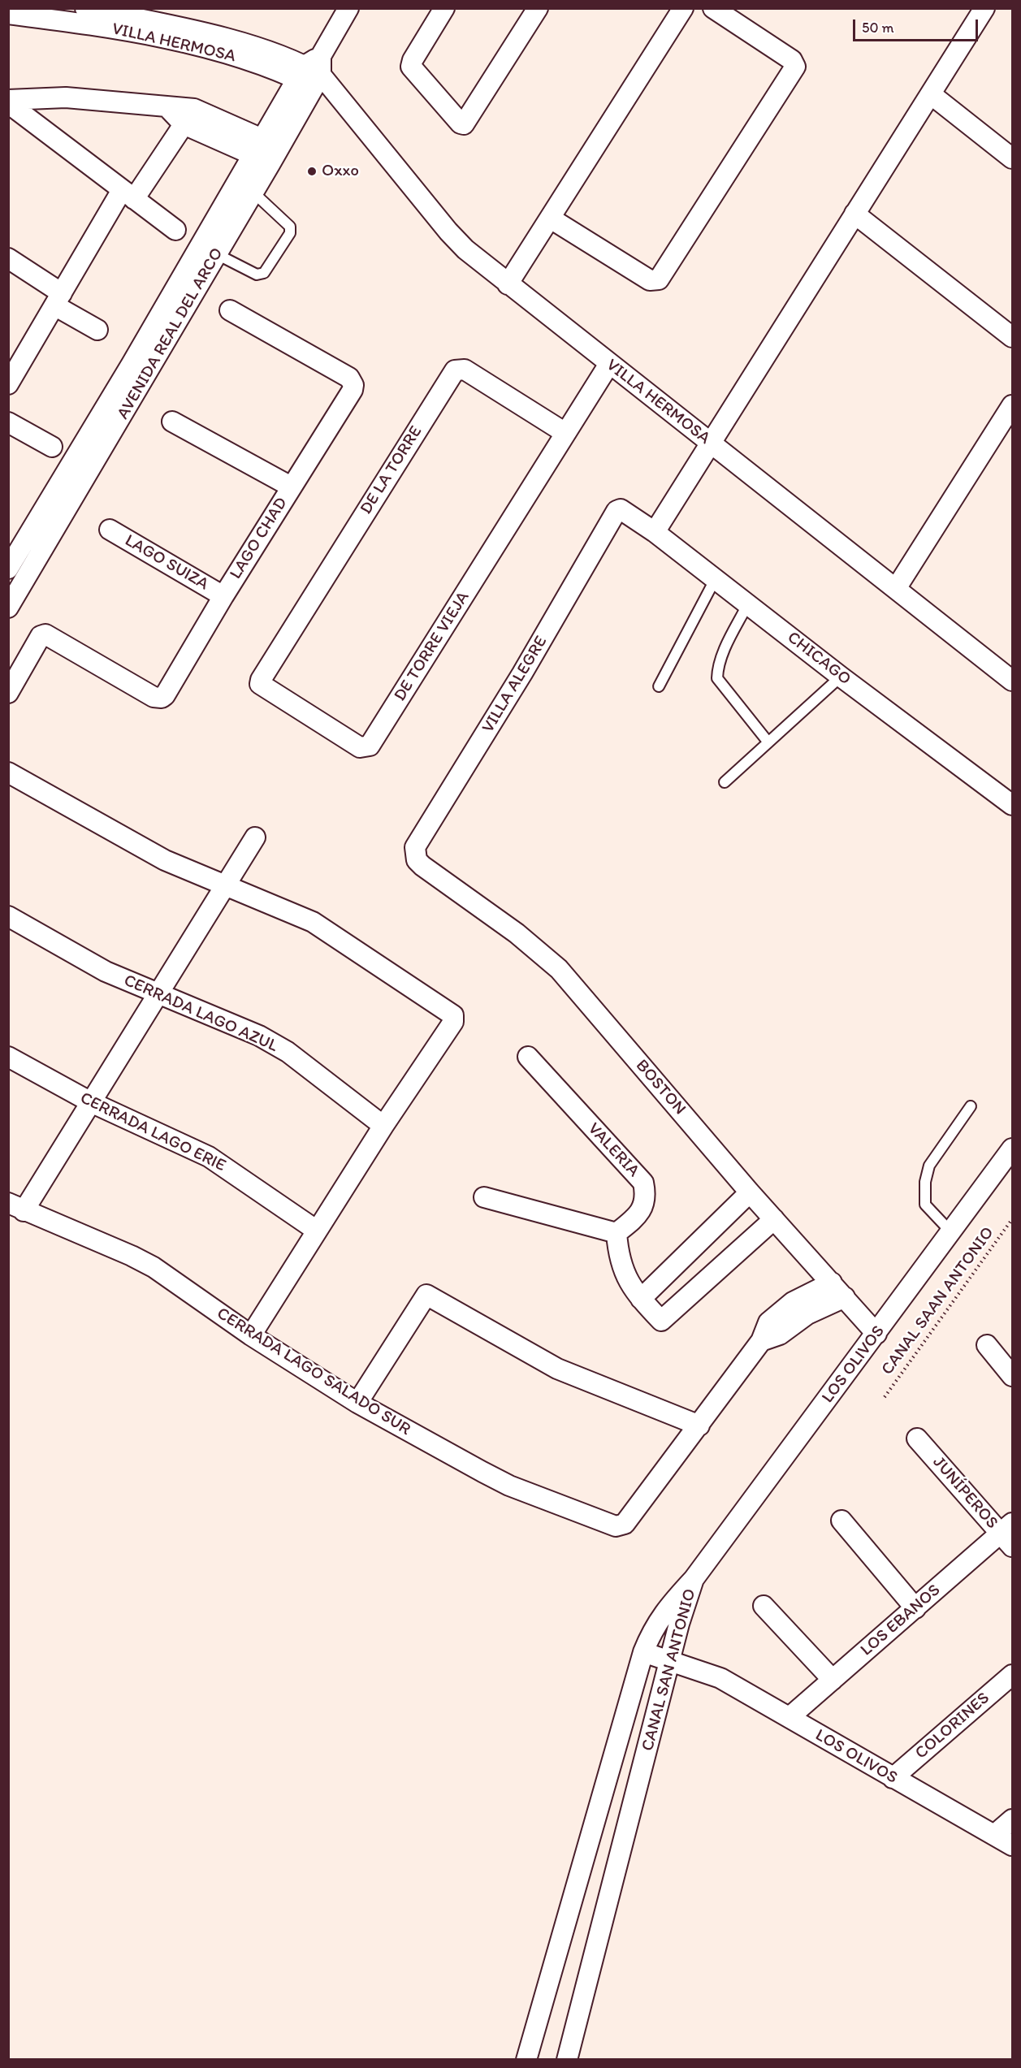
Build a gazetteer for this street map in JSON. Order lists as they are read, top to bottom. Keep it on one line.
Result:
{"streets":{"street":["VILLA HERMOSA","AVENIDA REAL DEL ARCO","DE LA TORRE","LAGO CHAD","LAGO SUIZA","DE TORRE VIEJA","CHICAGO","VILLA ALEGRE","CERRADA LAGO AZUL","BOSTON","CERRADA LAGO ERIE","VALERIA","LOS OLIVOS","CERRADA LAGO SALADO SUR","JUNÍPEROS","LOS EBANOS","CANAL SAN ANTONIO","COLORINES"],"path":["CANAL SAAN ANTONIO"]},"crossings":[["VILLA HERMOSA","AVENIDA REAL DEL ARCO"],["DE LA TORRE","DE TORRE VIEJA"],["LAGO CHAD","LAGO SUIZA"],["CHICAGO","VILLA ALEGRE"],["VILLA ALEGRE","BOSTON"],["BOSTON","LOS OLIVOS"],["LOS OLIVOS","LOS EBANOS"],["LOS OLIVOS","CANAL SAN ANTONIO"],["LOS OLIVOS","COLORINES"],["JUNÍPEROS","LOS EBANOS"]],"places":["Oxxo"],"scale_bar":"50 m"}
